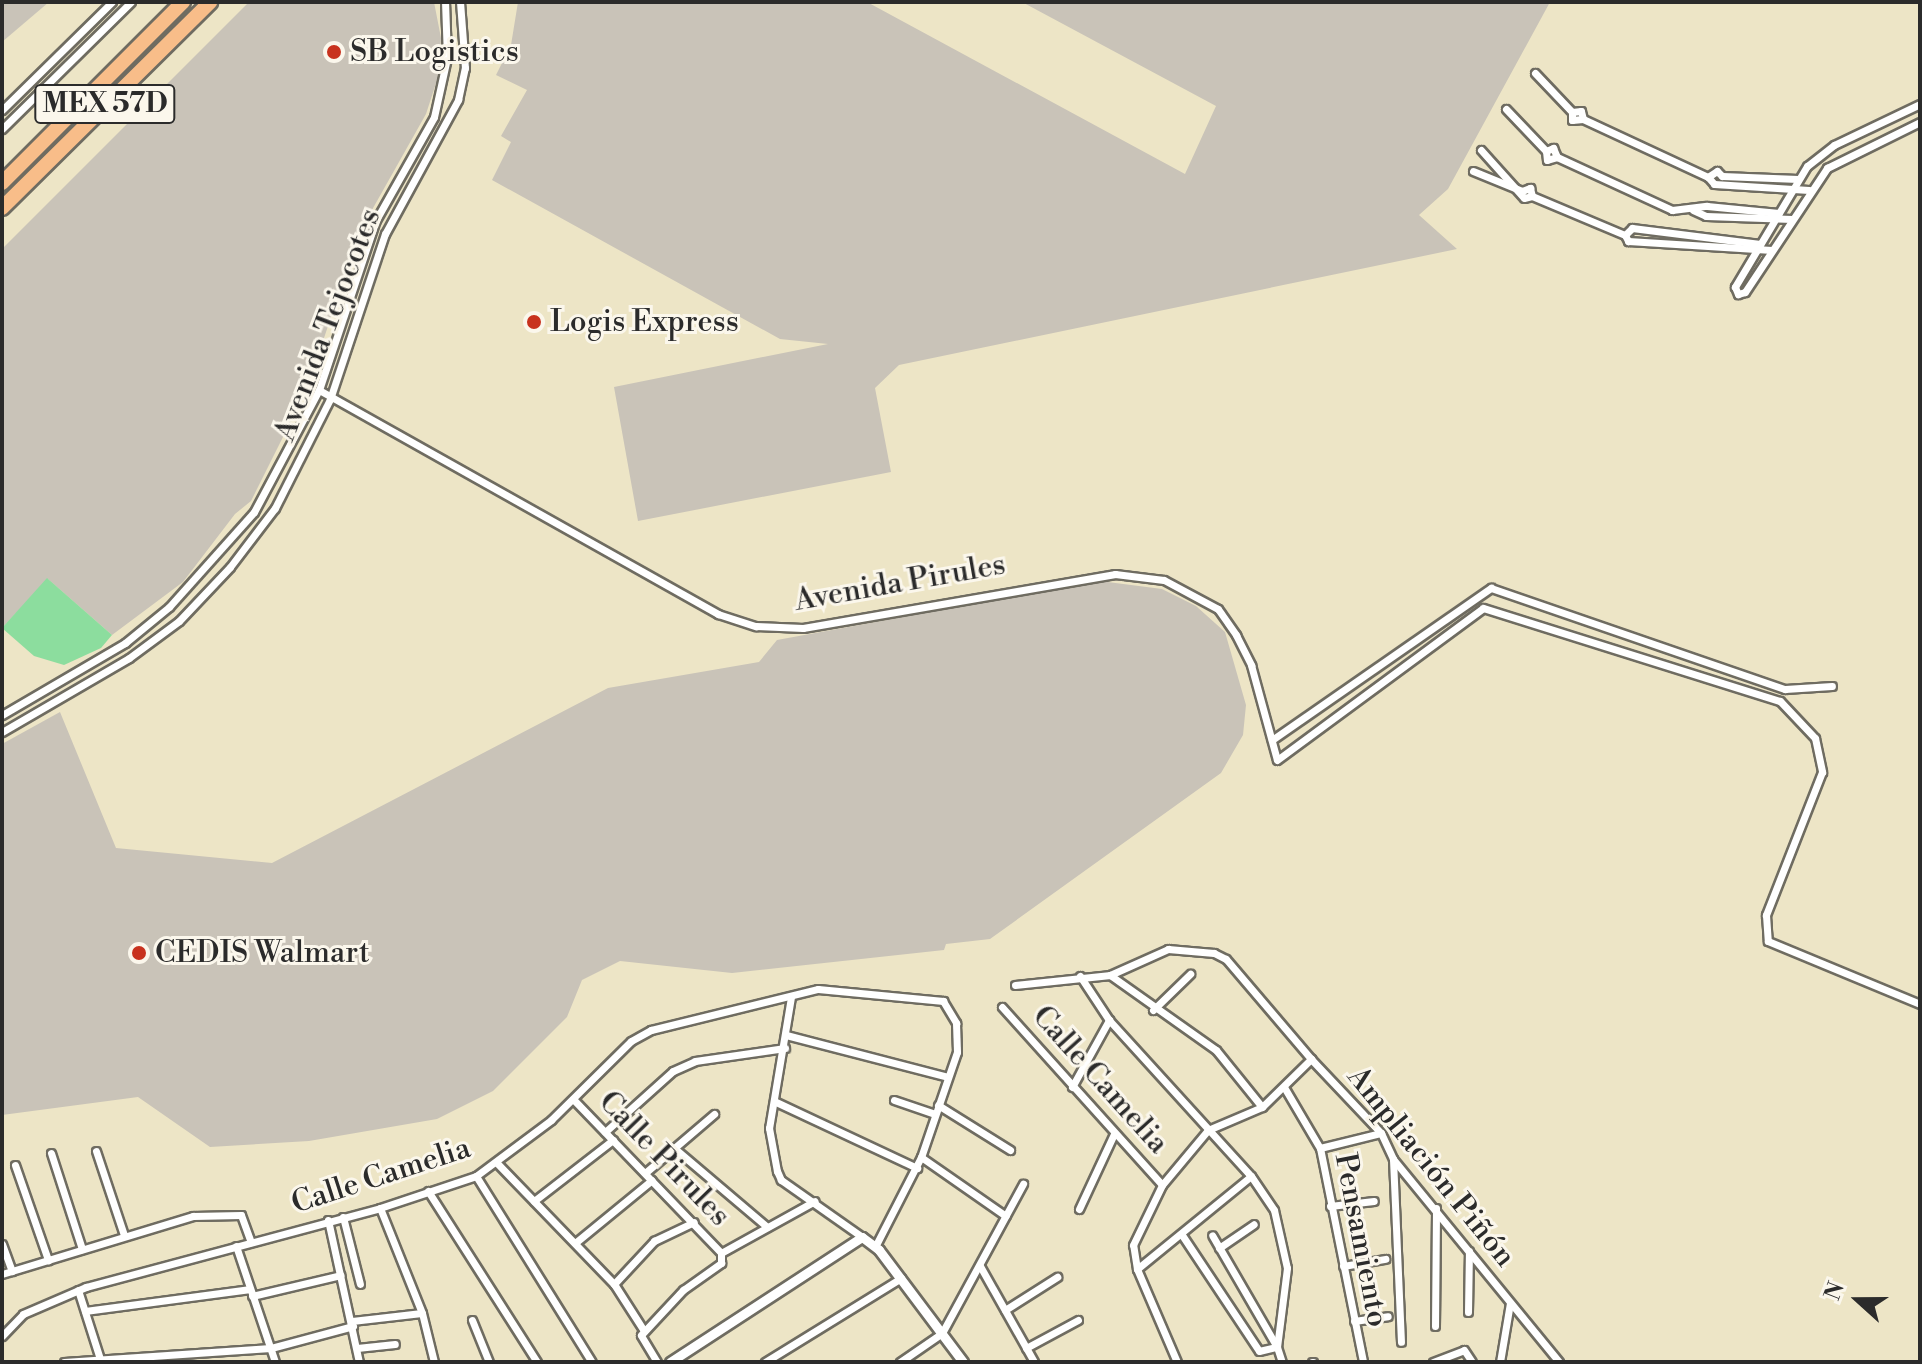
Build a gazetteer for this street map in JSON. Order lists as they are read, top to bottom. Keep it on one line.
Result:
{"streets":{"highway":["MEX 57D"],"street":["Avenida Tejocotes","Avenida Pirules","Calle Camelia","Calle Pirules","Ampliación Piñón","Pensamiento"]},"crossings":[["Avenida Tejocotes","Avenida Pirules"],["Calle Camelia","Calle Pirules"]],"places":["SB Logistics","Logis Express","CEDIS Walmart"],"north":"left"}
